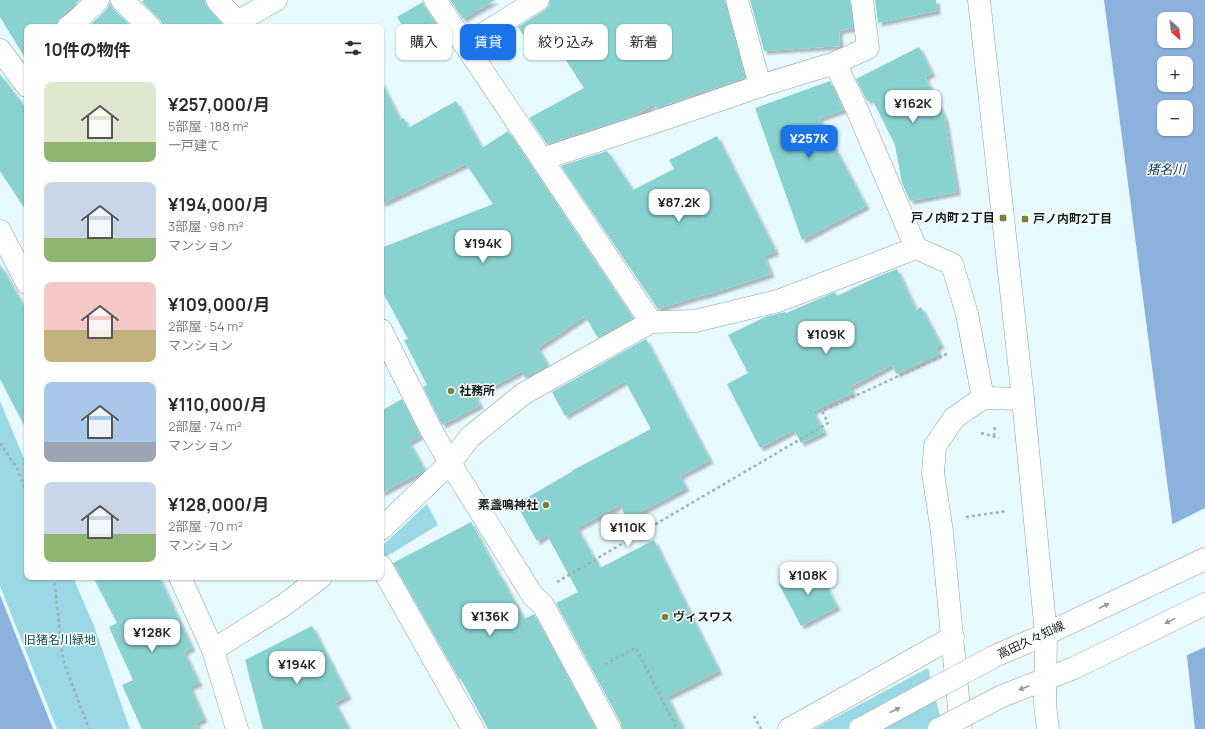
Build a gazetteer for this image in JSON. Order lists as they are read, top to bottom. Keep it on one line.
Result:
{"streets":{"street":["高田久々知線"]},"water":["猪名川"],"parks":["旧猪名川緑地"],"places":{"transit":["戸ノ内町２丁目","戸ノ内町2丁目"],"other":["社務所","素盞鳴神社","ヴィスワス"]},"north":"bottom right","page":{"map_buttons":["+","−"],"chip":["購入","賃貸","絞り込み","新着"],"heading":"10件の物件","list":[{"name":"¥257,000/月","note":"5部屋 · 188 m² · 一戸建て"},{"name":"¥194,000/月","note":"3部屋 · 98 m² · マンション"},{"name":"¥109,000/月","note":"2部屋 · 54 m² · マンション"},{"name":"¥110,000/月","note":"2部屋 · 74 m² · マンション"},{"name":"¥128,000/月","note":"2部屋 · 70 m² · マンション"}],"price":["¥162K","¥257K","¥87.2K","¥194K","¥109K","¥110K","¥108K","¥136K","¥128K","¥194K"]}}
